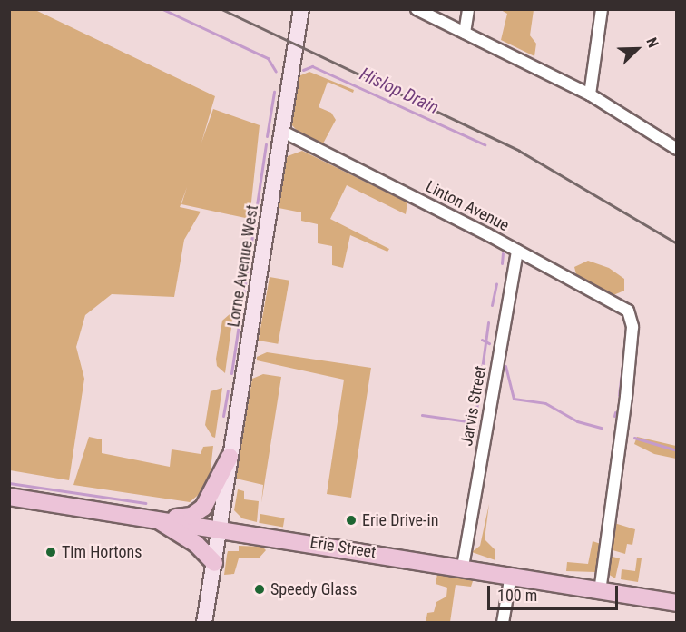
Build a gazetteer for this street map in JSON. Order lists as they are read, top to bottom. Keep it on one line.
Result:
{"streets":{"main road":["Lorne Avenue West","Erie Street"],"street":["Linton Avenue","Jarvis Street"]},"crossings":[["Linton Avenue","Lorne Avenue West"],["Linton Avenue","Jarvis Street"],["Linton Avenue","Erie Street"],["Lorne Avenue West","Erie Street"],["Jarvis Street","Erie Street"]],"water":["Hislop Drain"],"places":["Erie Drive-in","Tim Hortons","Speedy Glass"],"scale_bar":"100 m","north":"top right"}
